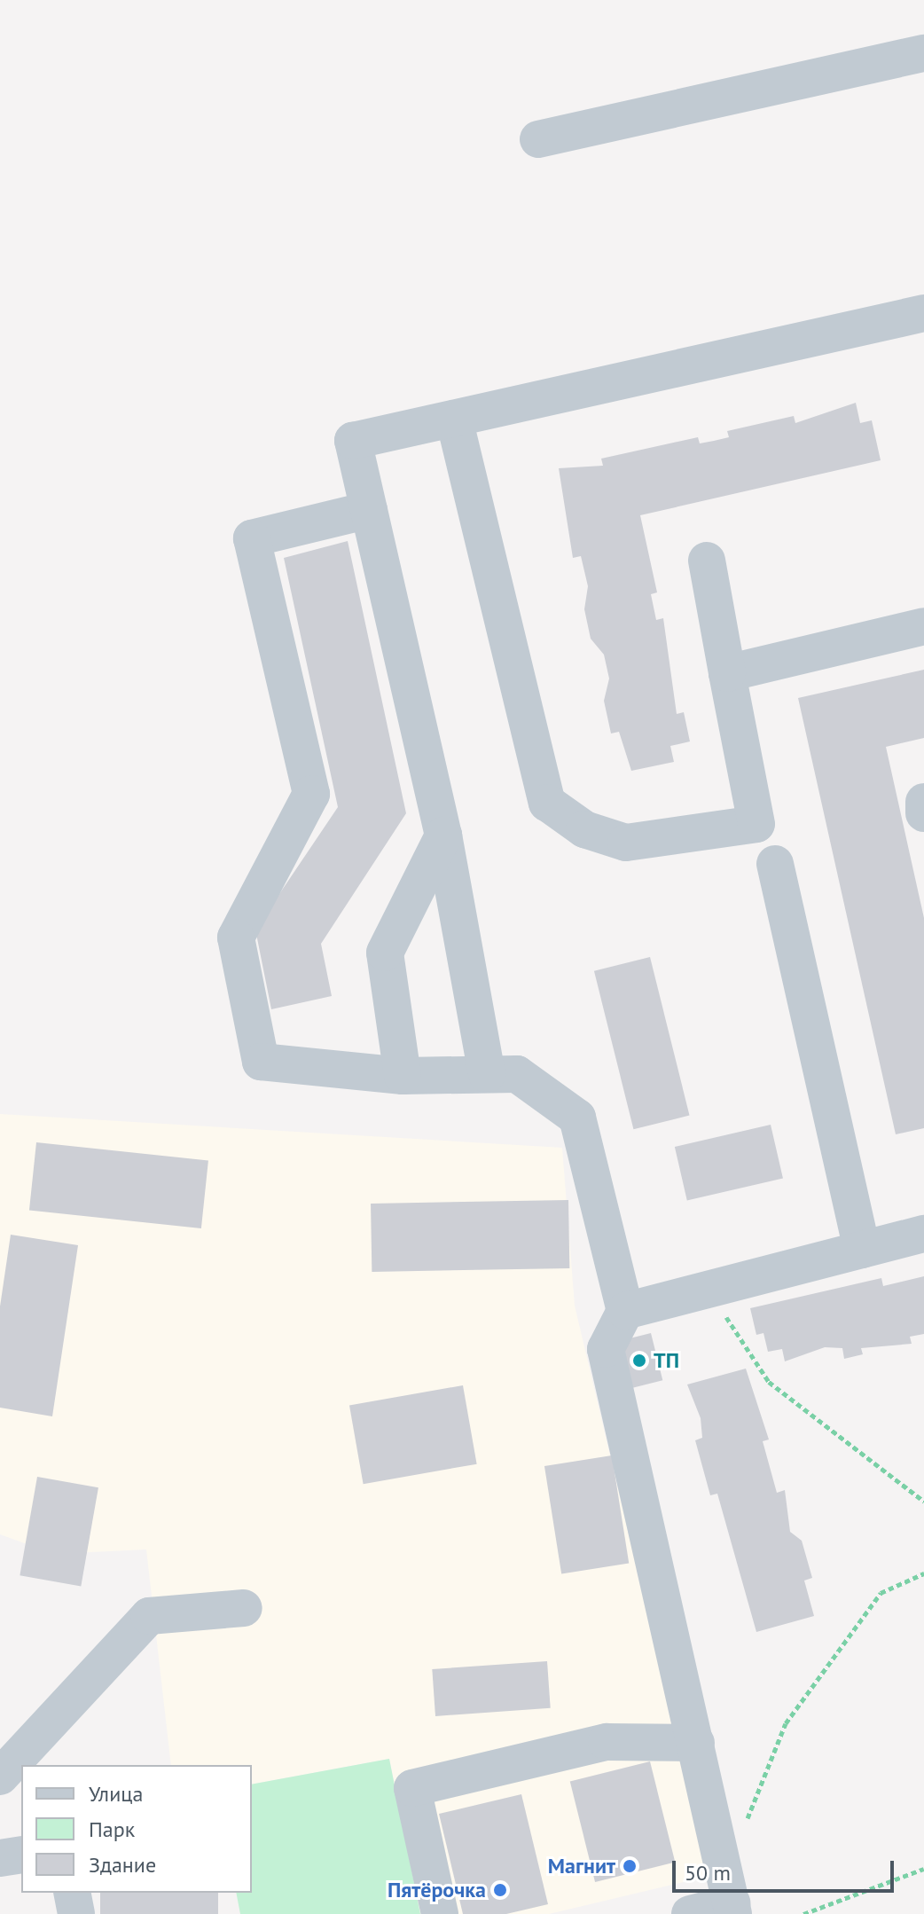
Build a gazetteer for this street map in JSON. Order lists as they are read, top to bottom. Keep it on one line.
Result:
{"places":["ТП","Магнит","Пятёрочка"],"legend":["Улица","Парк","Здание"],"scale_bar":"50 m"}
